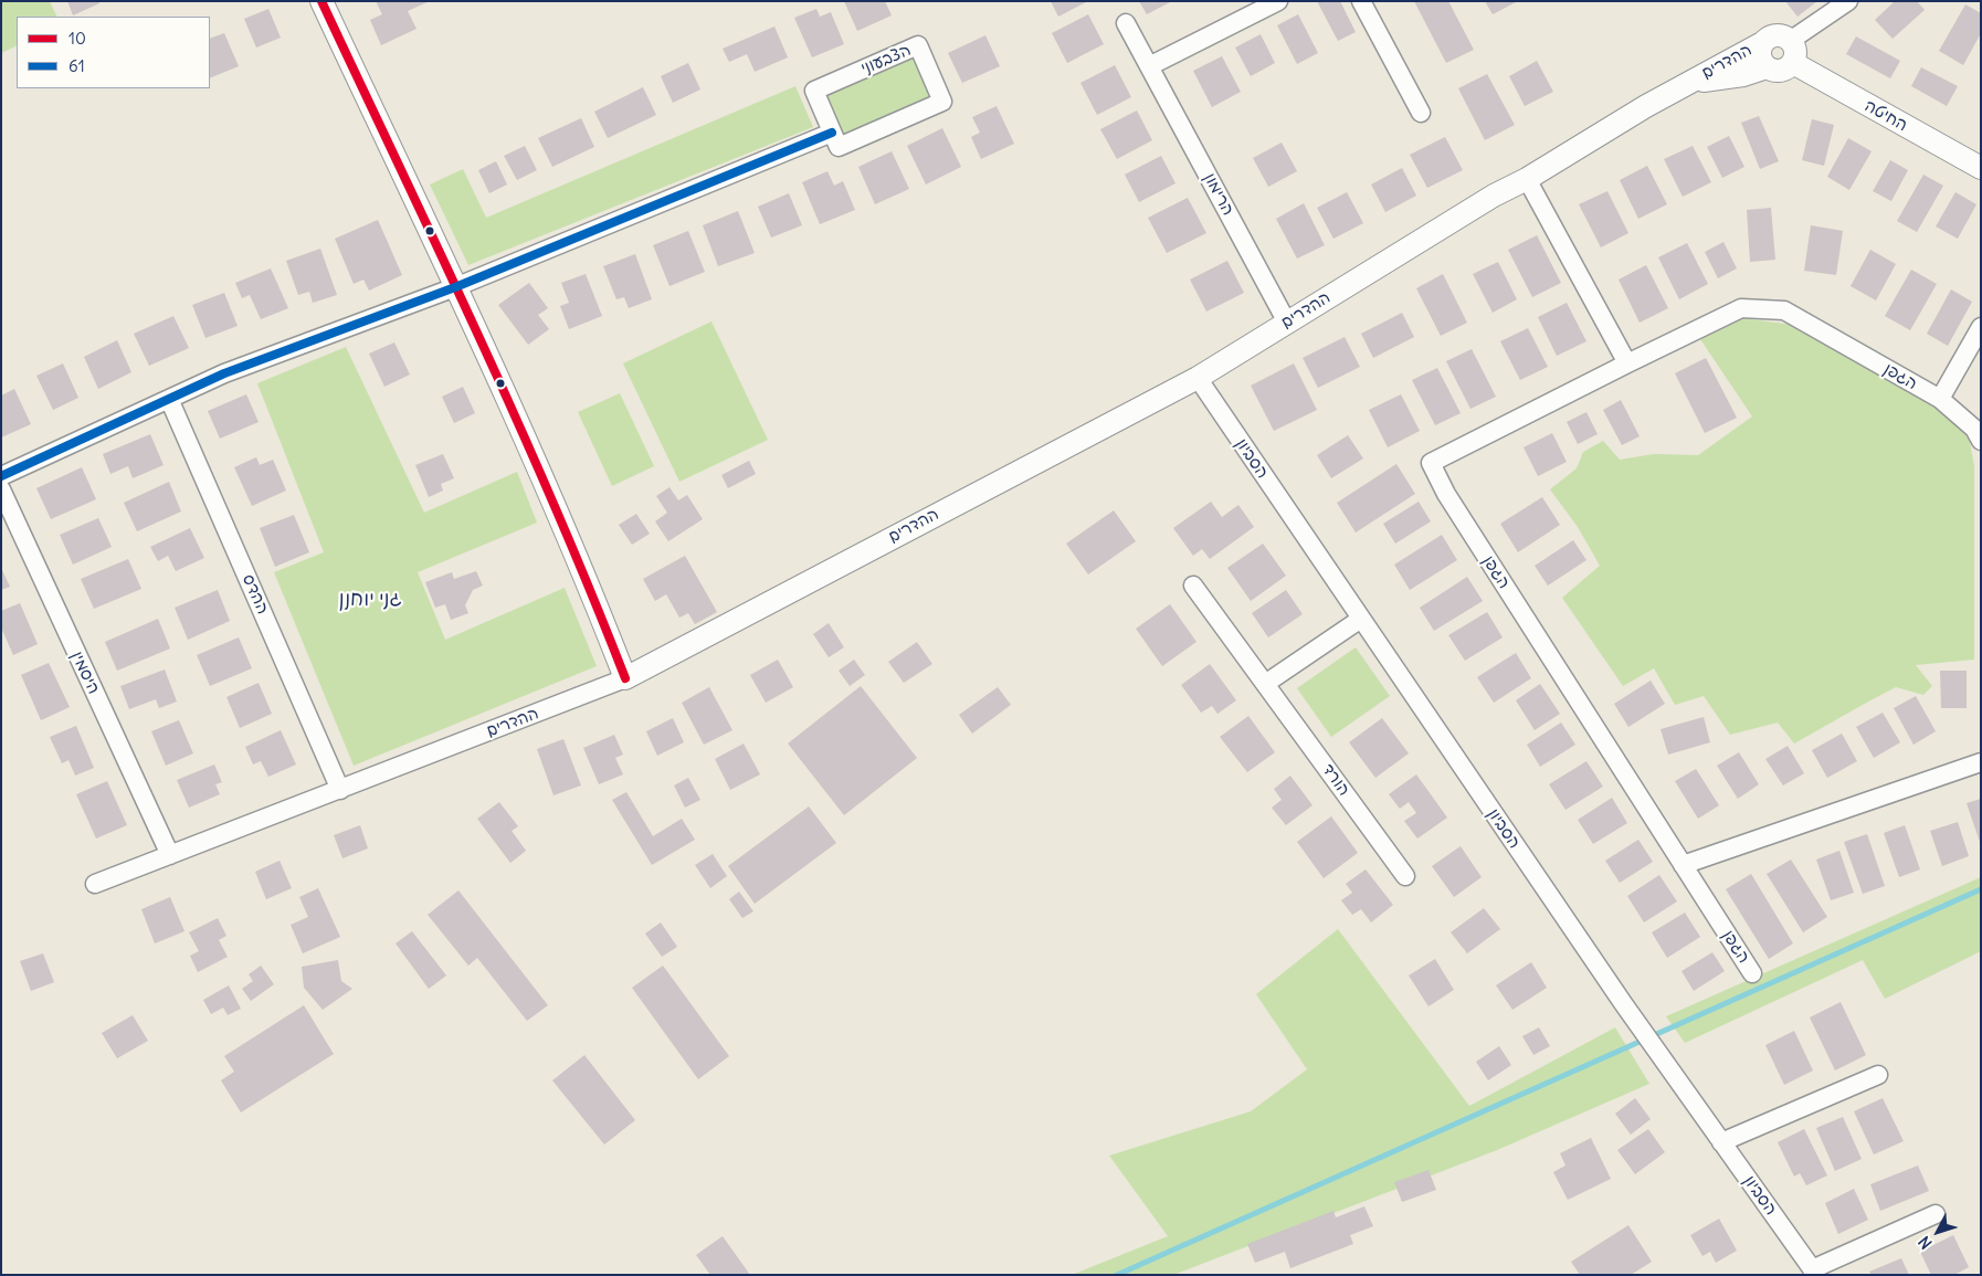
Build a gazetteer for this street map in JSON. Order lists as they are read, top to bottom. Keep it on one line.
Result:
{"streets":{"main road":["ההדרים","החיטה"],"street":["הצבעוני","הרימון","הגפן","הסביון","ההדס","היסמין","הורד"]},"crossings":[["ההדרים","החיטה"],["ההדרים","הרימון"],["ההדרים","הסביון"],["ההדרים","ההדס"],["ההדרים","היסמין"]],"districts":["גני יוחנן"],"lines":["transit line 10","transit line 61"],"legend":["10","61"],"north":"bottom left"}
